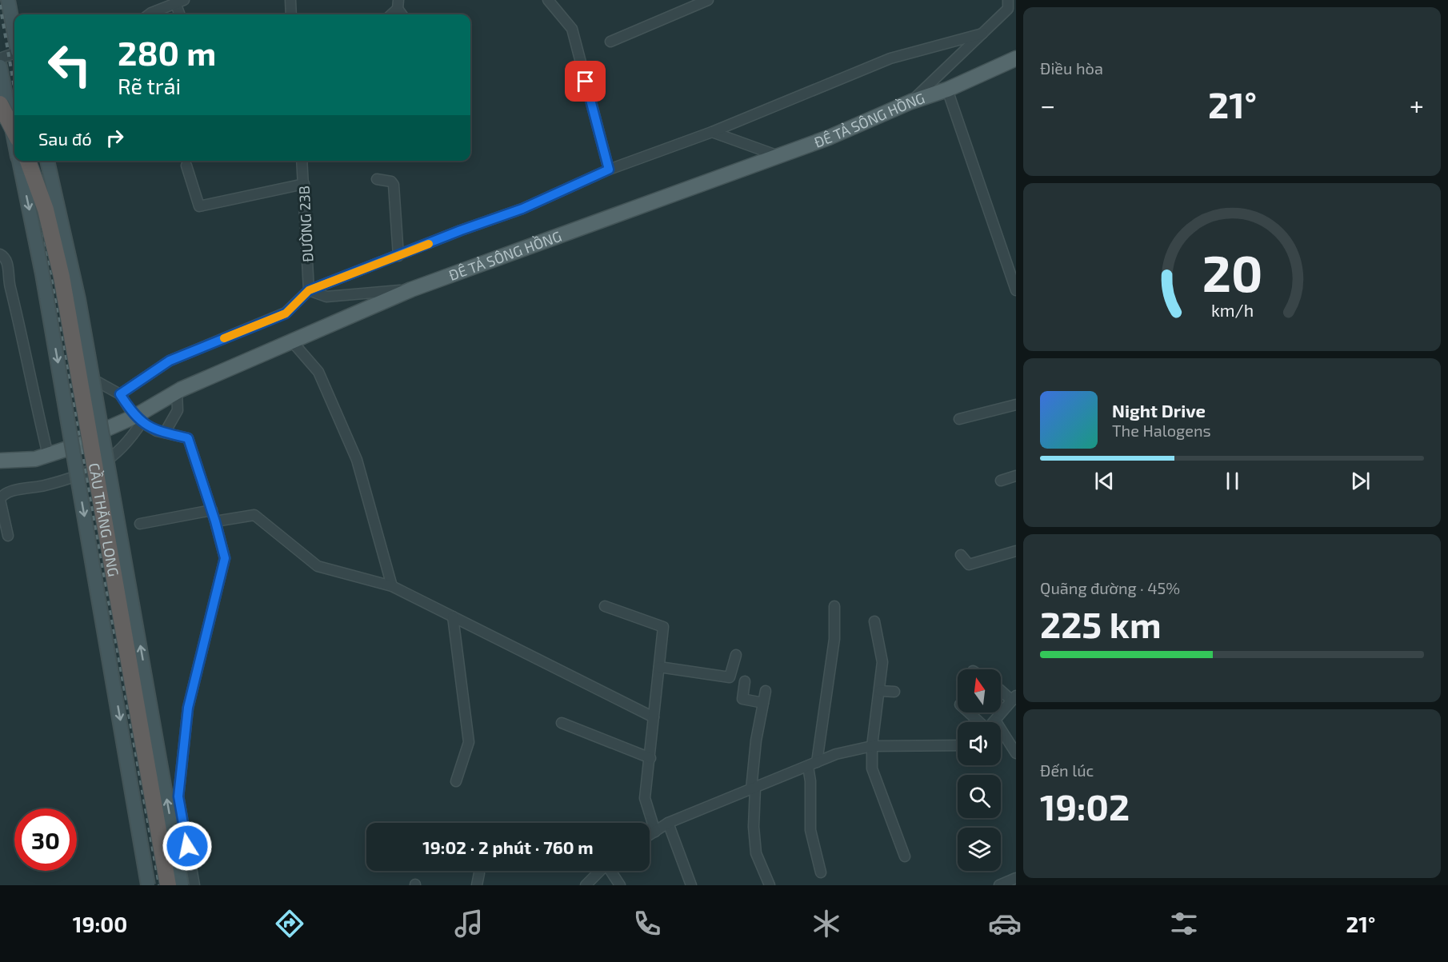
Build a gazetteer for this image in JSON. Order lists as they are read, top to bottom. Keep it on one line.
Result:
{"streets":{"highway":["CẦU THĂNG LONG"],"main road":["ĐÊ TẢ SÔNG HỒNG"],"street":["ĐƯỜNG 23B"]},"north":"top","page":{"tile":["Điều hòa",["Quãng đường · 45%","225 km"],["Đến lúc","19:02"]],"turn":["280 m","Rẽ trái"],"heat":["−","21°","+"],"then":"Sau đó","song":["Night Drive","The Halogens"],"limit":"30","trip":"19:02 · 2 phút · 760 m","tabs":["19:00","21°"],"gauge":["20","km/h"]}}
